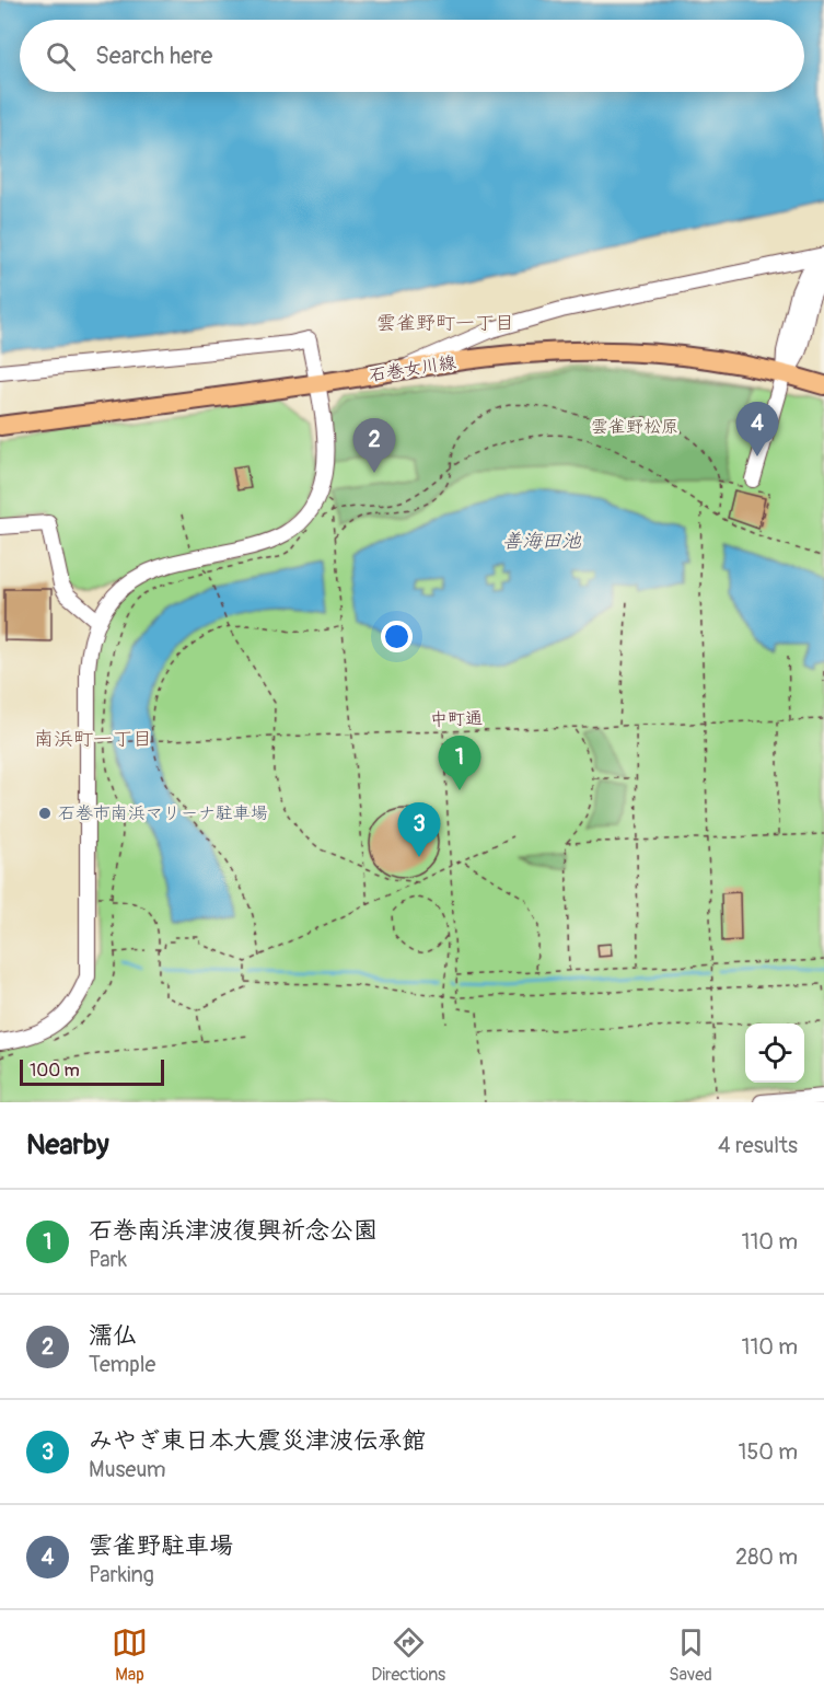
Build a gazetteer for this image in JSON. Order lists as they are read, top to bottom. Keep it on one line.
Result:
{"streets":{"main road":["石巻女川線"],"path":["中町通"]},"districts":["雲雀野町一丁目","南浜町一丁目"],"water":["善海田池"],"parks":["雲雀野松原"],"places":["石巻市南浜マリーナ駐車場"],"scale_bar":"100 m","page":{"search":"Search here","pins":["4","2","1","3"],"scale":"100 m","heading":["Nearby","4 results"],"list":[{"mark":"1","name":"石巻南浜津波復興祈念公園","note":"Park","value":"110 m"},{"mark":"2","name":"濡仏","note":"Temple","value":"110 m"},{"mark":"3","name":"みやぎ東日本大震災津波伝承館","note":"Museum","value":"150 m"},{"mark":"4","name":"雲雀野駐車場","note":"Parking","value":"280 m"}],"nav":["Map","Directions","Saved"]}}
